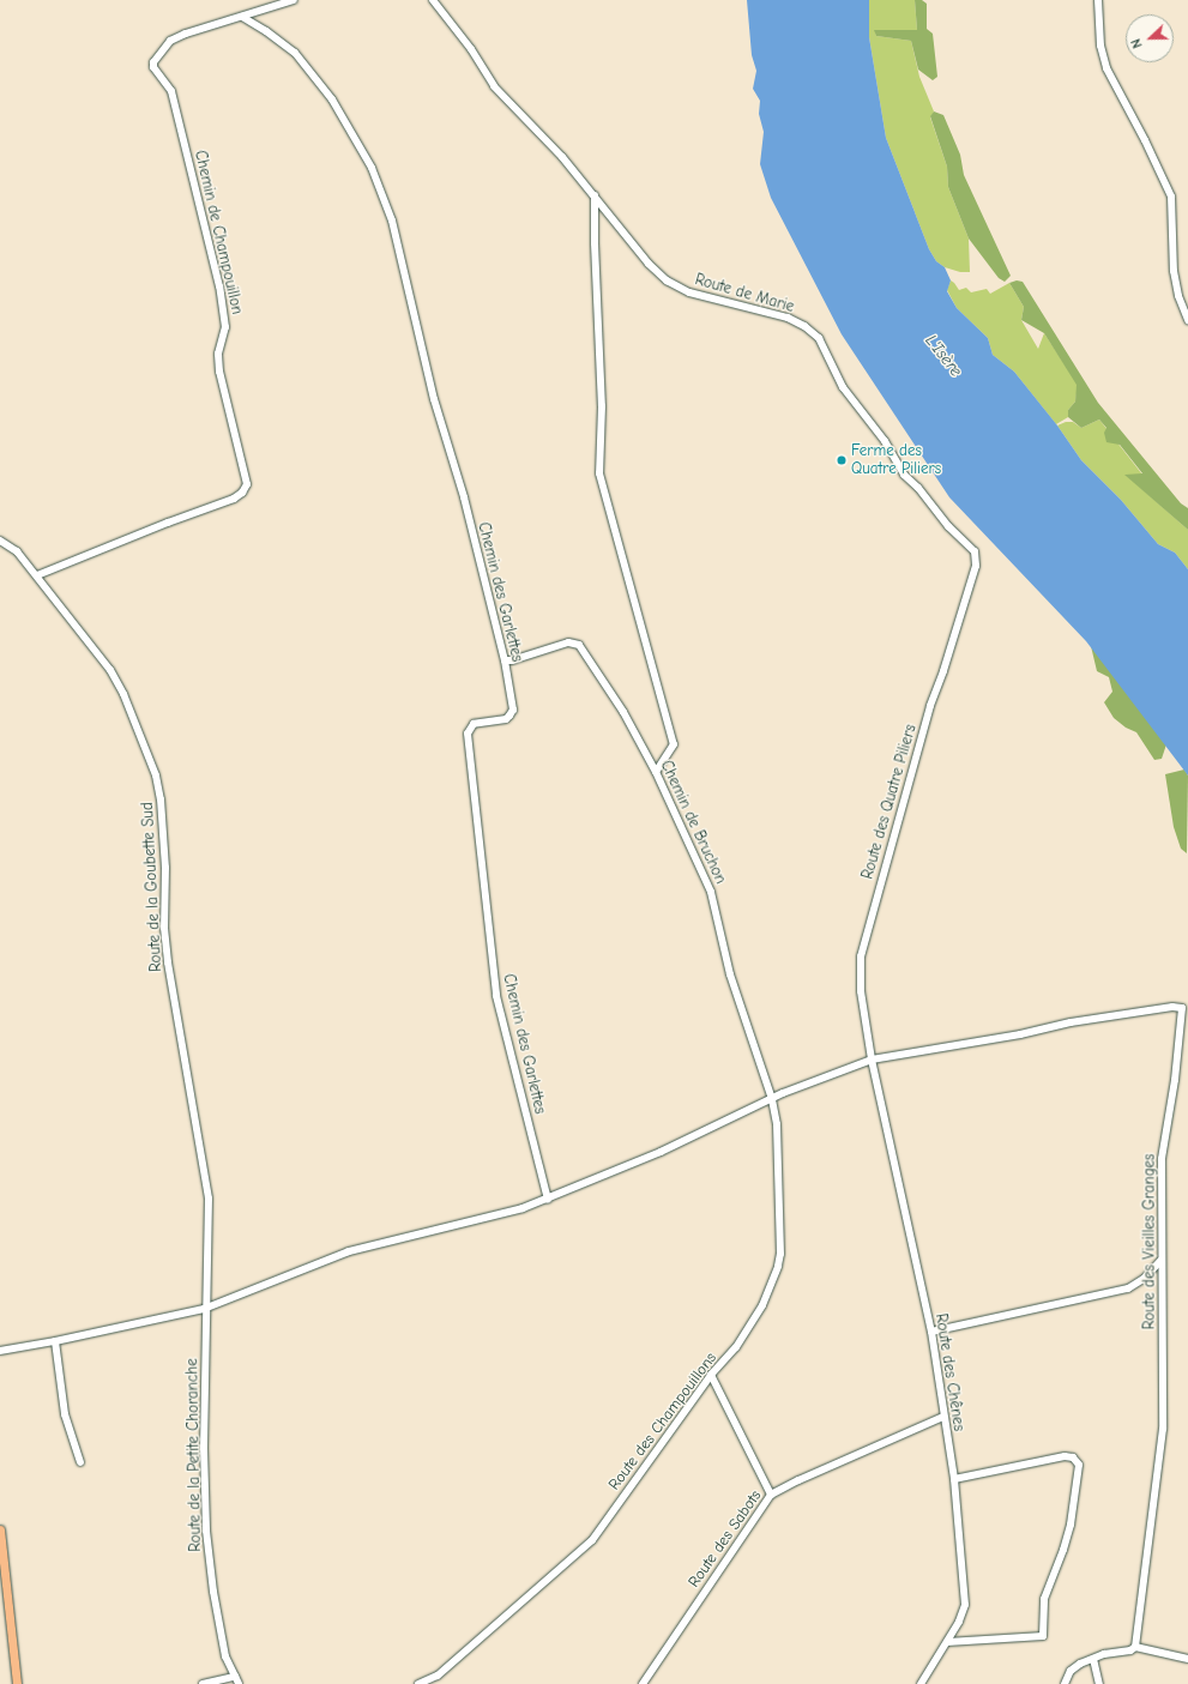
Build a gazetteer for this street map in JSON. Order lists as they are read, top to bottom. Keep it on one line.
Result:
{"streets":{"street":["Chemin de Champouillon","Route de Marie","Chemin des Garlettes","Route des Quatre Piliers","Chemin de Bruchon","Route de la Goubette Sud","Route des Vieilles Granges","Route des Chênes","Route des Champouillons","Route de la Petite Choranche","Route des Sabots"]},"crossings":[["Chemin de Champouillon","Chemin des Garlettes"],["Chemin de Champouillon","Route de la Goubette Sud"],["Route de Marie","Route des Quatre Piliers"],["Chemin des Garlettes","Chemin de Bruchon"],["Route des Quatre Piliers","Route des Vieilles Granges"],["Route des Quatre Piliers","Route des Chênes"],["Chemin de Bruchon","Route des Champouillons"],["Route de la Goubette Sud","Route de la Petite Choranche"],["Route des Vieilles Granges","Route des Chênes"],["Route des Chênes","Route des Sabots"]],"water":["L'Isère"],"places":["Ferme des Quatre Piliers"],"north":"left"}
